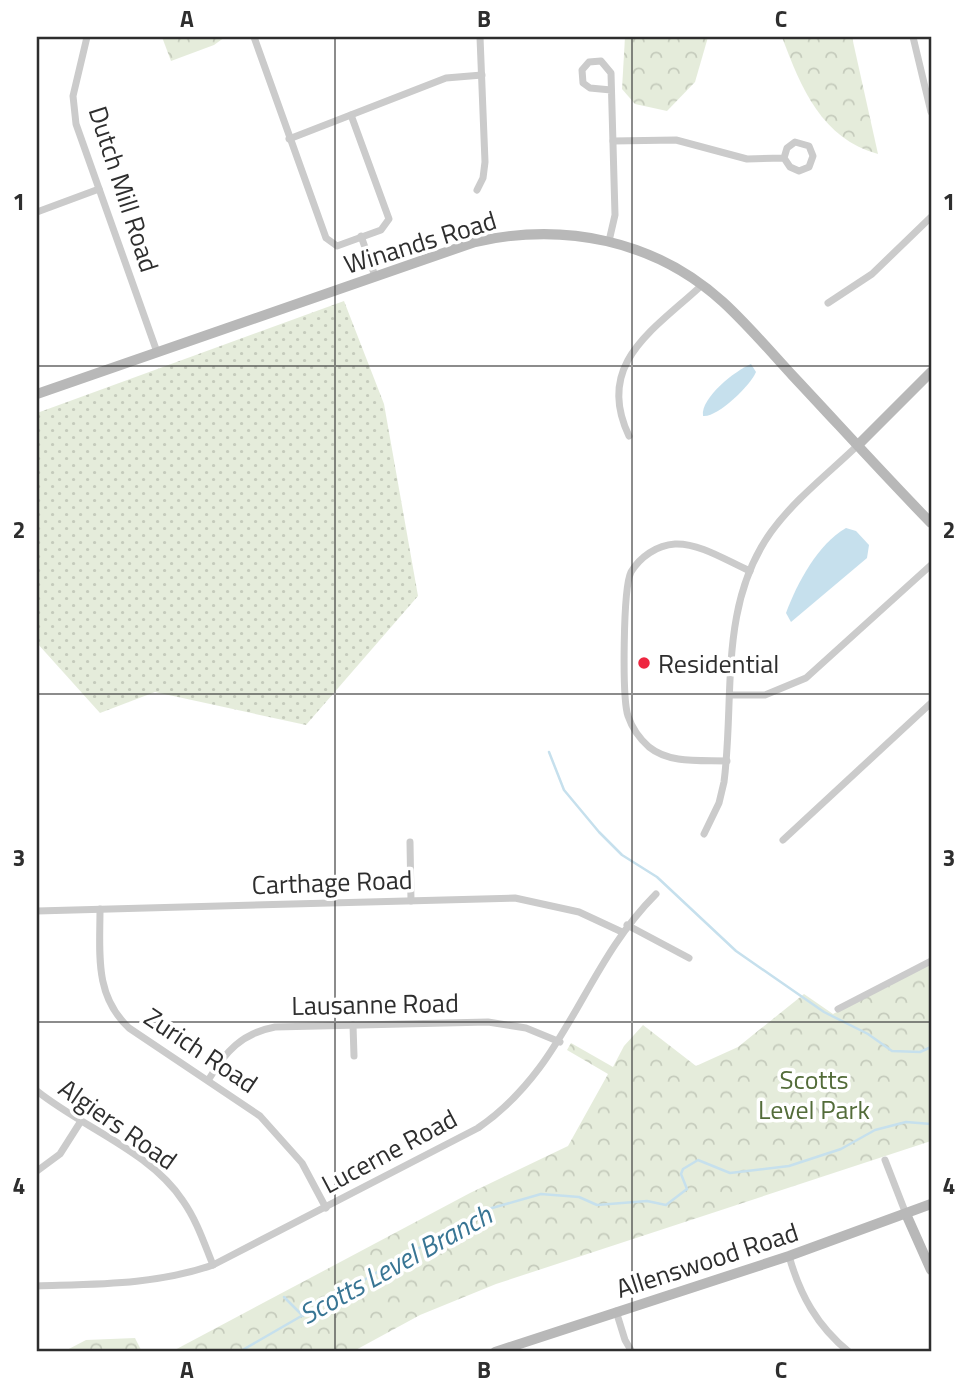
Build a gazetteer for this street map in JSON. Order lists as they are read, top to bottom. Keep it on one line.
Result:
{"streets":{"street":["Dutch Mill Road","Winands Road","Carthage Road","Lausanne Road","Zurich Road","Algiers Road","Lucerne Road","Allenswood Road"]},"crossings":[["Dutch Mill Road","Winands Road"],["Carthage Road","Zurich Road"],["Carthage Road","Lucerne Road"],["Lausanne Road","Zurich Road"],["Lausanne Road","Lucerne Road"],["Zurich Road","Lucerne Road"],["Algiers Road","Lucerne Road"]],"water":["Scotts Level Branch"],"parks":["Scotts Level Park"],"places":["Residential"],"grid":{"columns":["A","B","C"],"rows":["1","2","3","4"]}}
